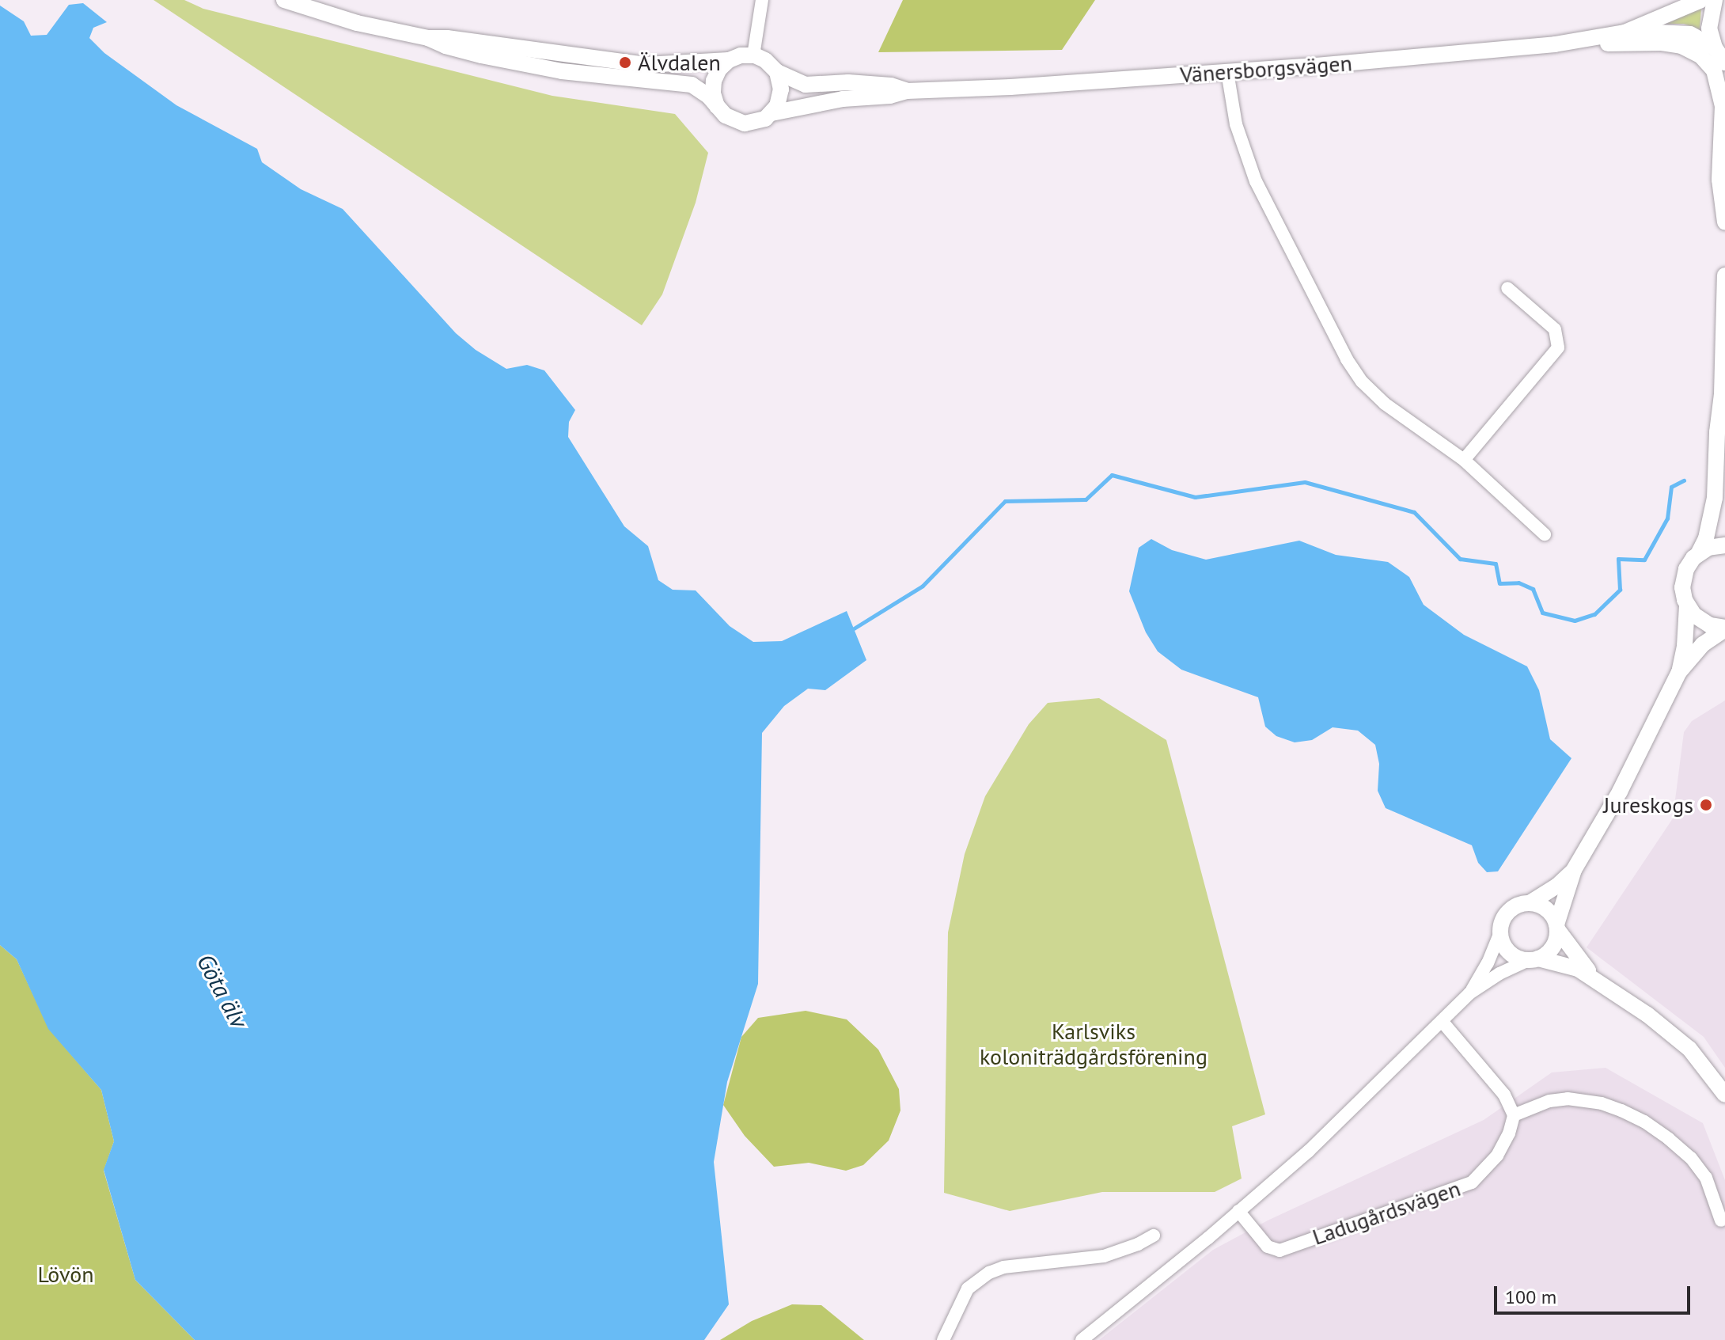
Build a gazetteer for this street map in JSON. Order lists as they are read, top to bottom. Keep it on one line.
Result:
{"streets":{"main road":["Vänersborgsvägen"],"street":["Ladugårdsvägen"]},"water":["Göta älv"],"parks":["Karlsviks koloniträdgårdsförening","Lövön"],"places":["Älvdalen","Jureskogs"],"scale_bar":"100 m"}
